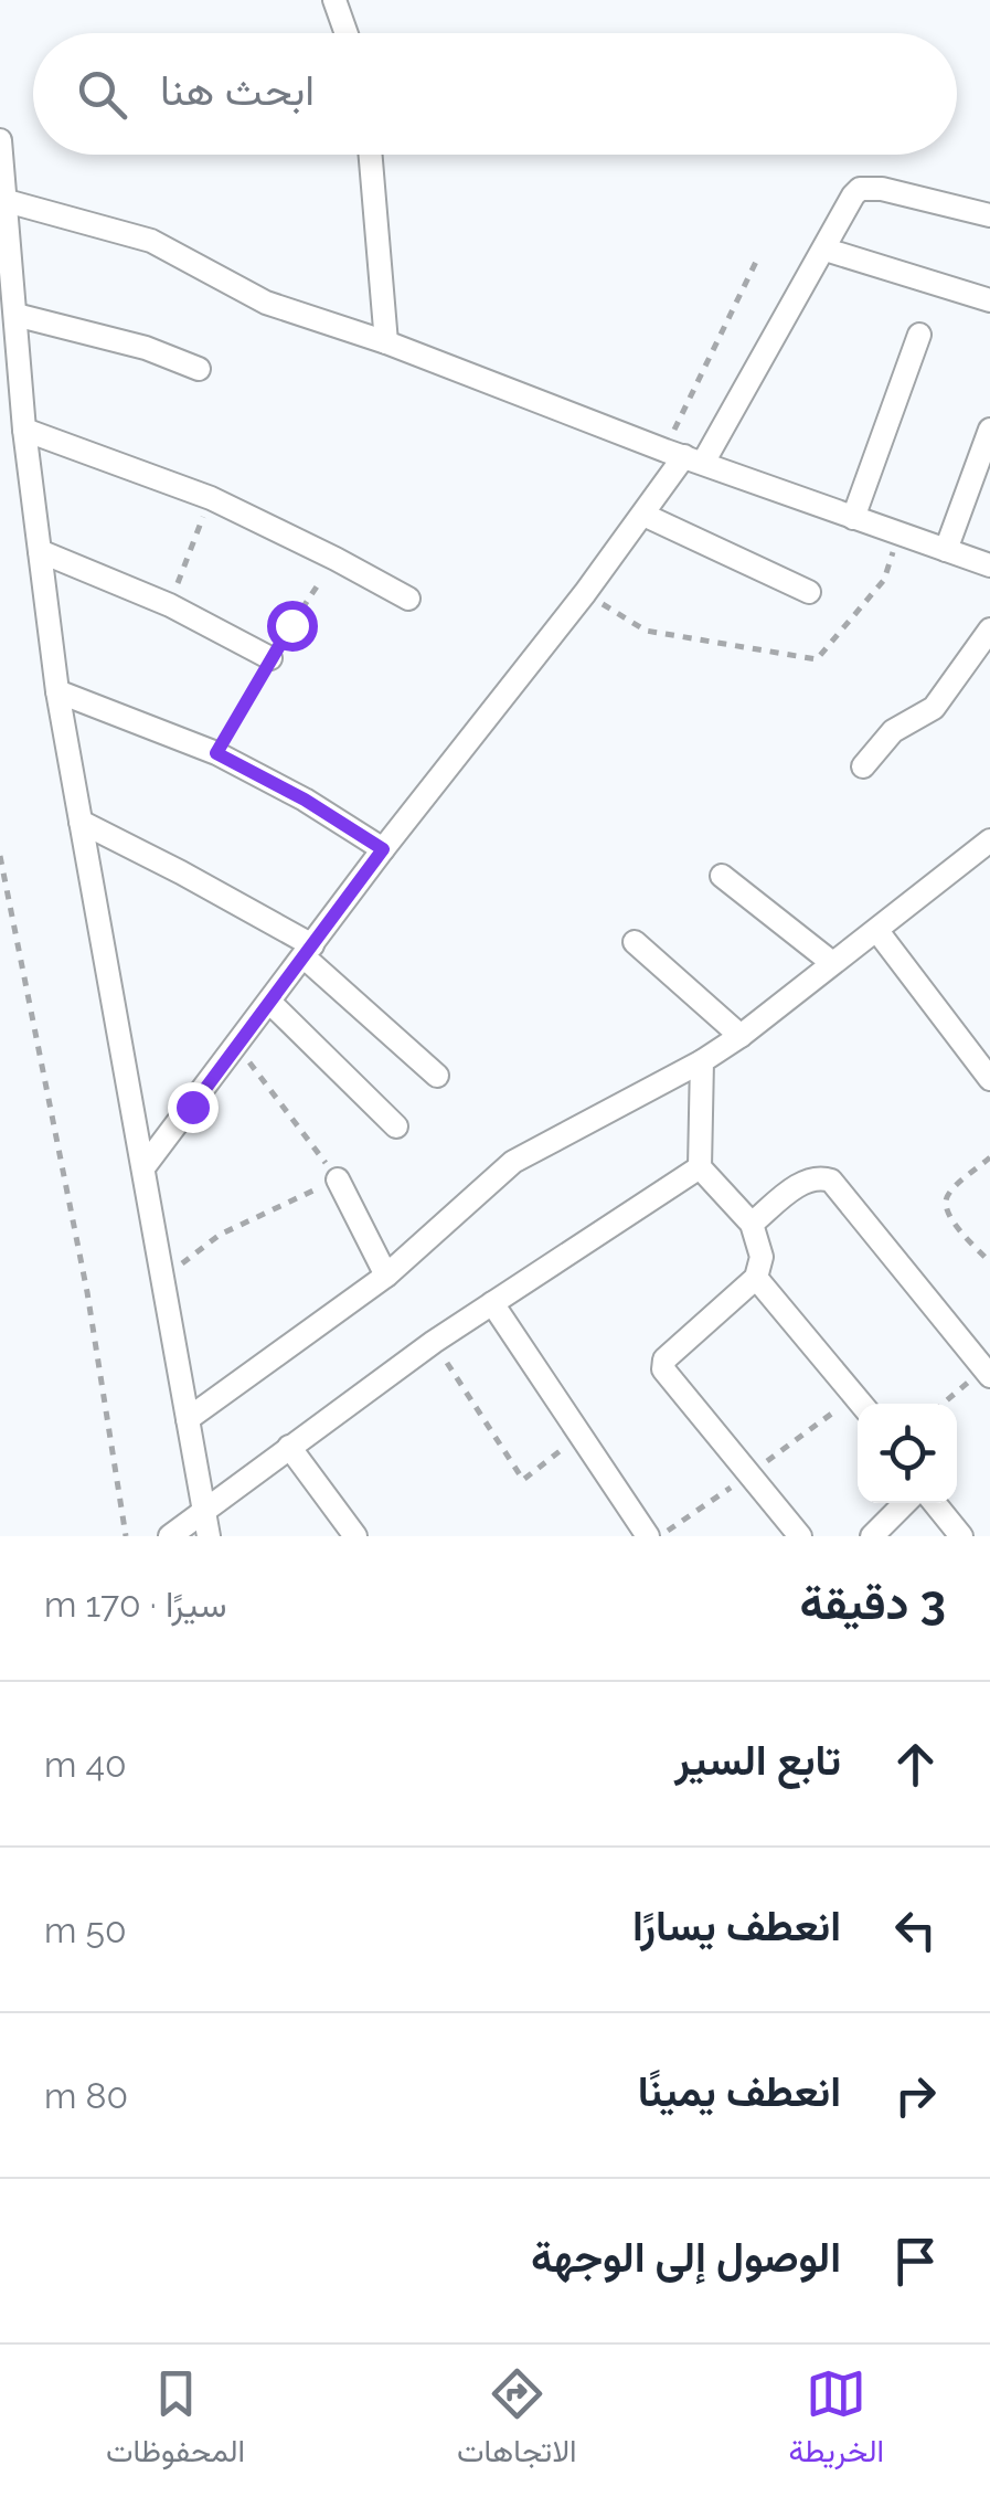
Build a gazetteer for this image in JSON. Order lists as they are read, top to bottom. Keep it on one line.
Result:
{"page":{"search":"ابحث هنا","heading":["3 دقيقة","سيرًا · 170 m"],"list":[["تابع السير","40 m"],["انعطف يسارًا","50 m"],["انعطف يمينًا","80 m"],"الوصول إلى الوجهة"],"nav":["الخريطة","الاتجاهات","المحفوظات"]}}
